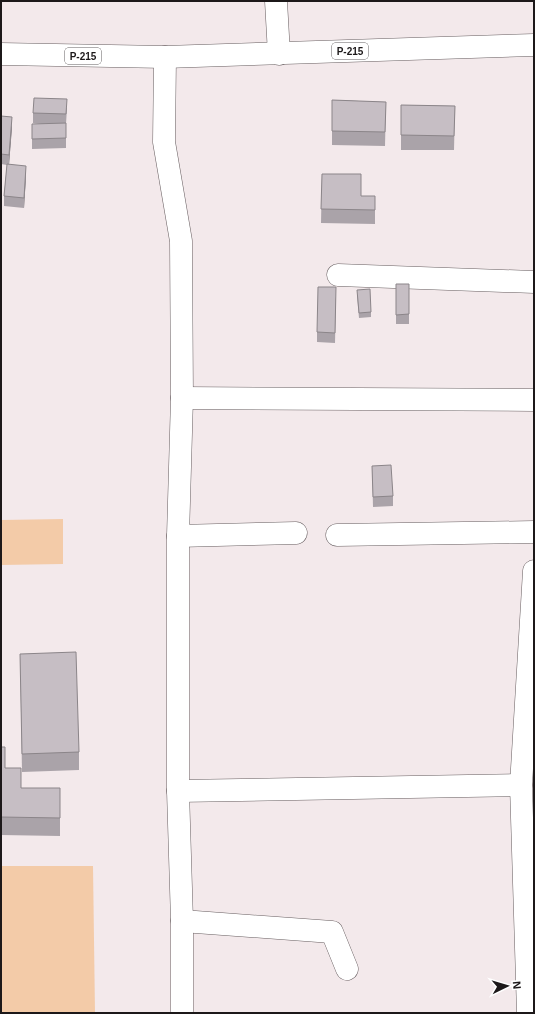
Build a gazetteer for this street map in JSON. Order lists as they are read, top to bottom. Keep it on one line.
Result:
{"streets":{"main road":["Р-215","P-215"]},"crossings":[["Р-215","P-215"]],"north":"right"}
